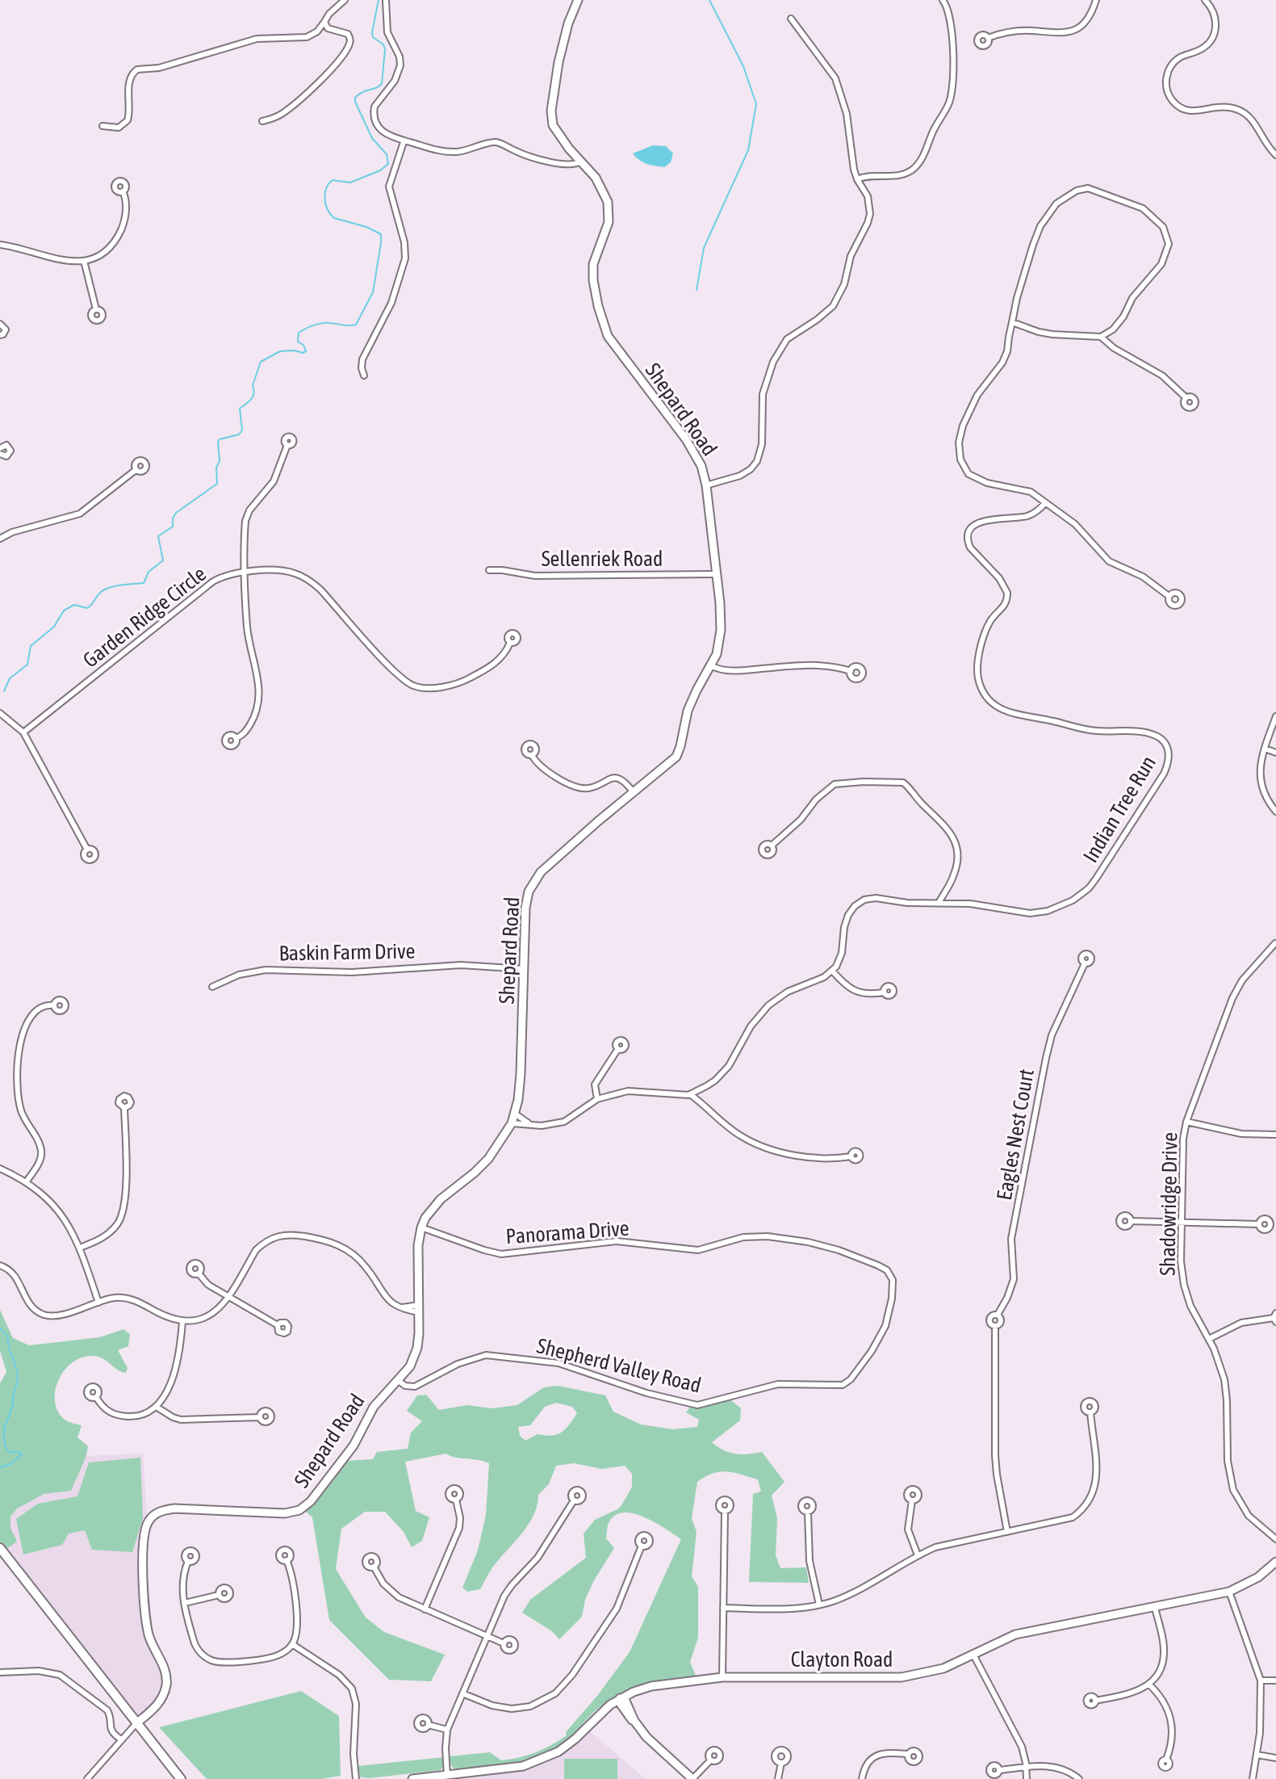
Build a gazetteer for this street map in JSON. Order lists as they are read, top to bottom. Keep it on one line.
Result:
{"streets":{"street":["Shepard Road","Sellenriek Road","Garden Ridge Circle","Indian Tree Run","Baskin Farm Drive","Eagles Nest Court","Shadowridge Drive","Panorama Drive","Shepherd Valley Road","Clayton Road"]},"crossings":[["Shepard Road","Sellenriek Road"],["Shepard Road","Baskin Farm Drive"],["Shepard Road","Panorama Drive"],["Shepard Road","Shepherd Valley Road"],["Panorama Drive","Shepherd Valley Road"]]}
